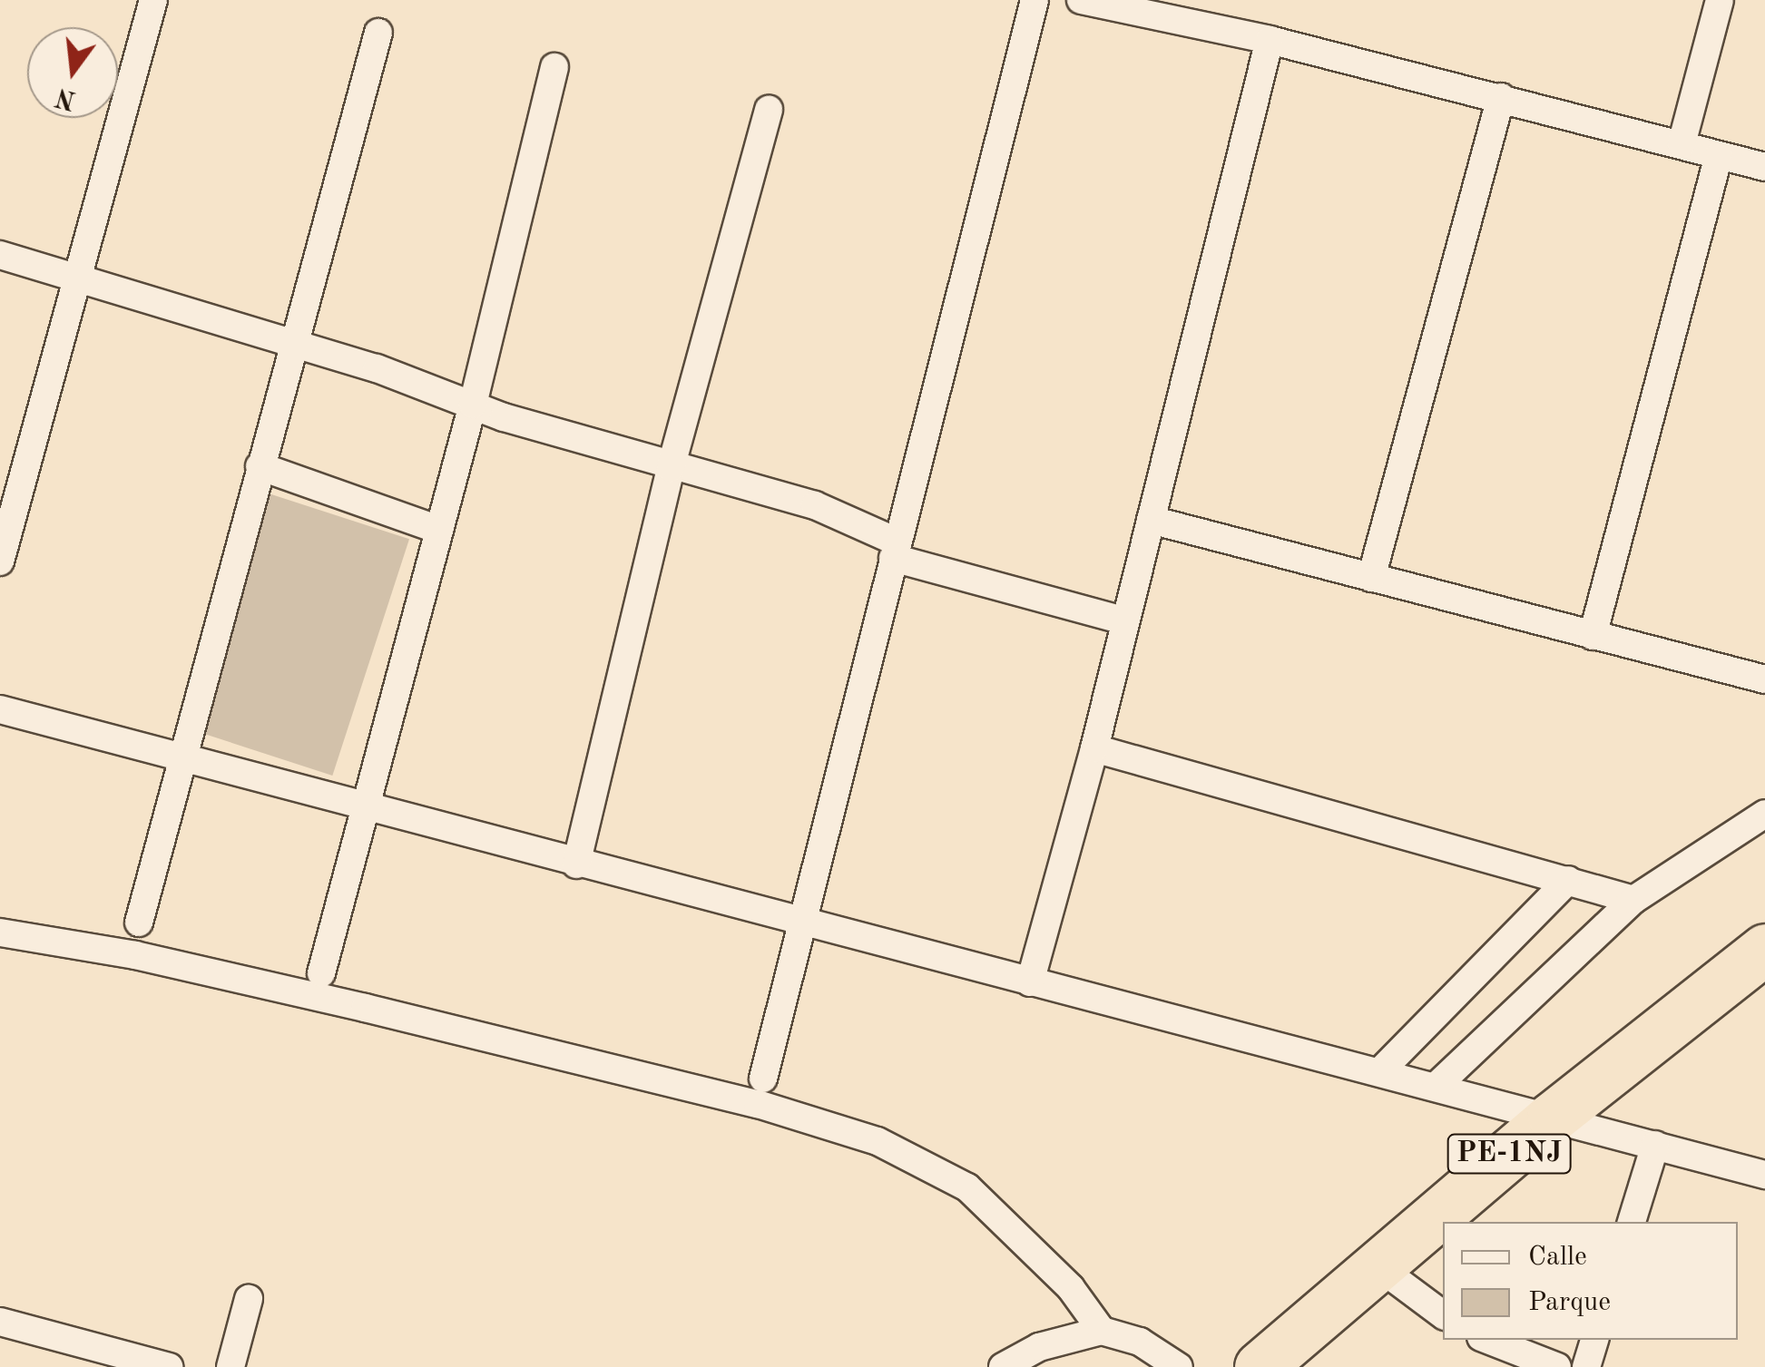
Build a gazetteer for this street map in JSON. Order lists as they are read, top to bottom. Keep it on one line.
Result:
{"streets":{"highway":["PE-1NJ"]},"legend":["Calle","Parque"],"north":"bottom"}
